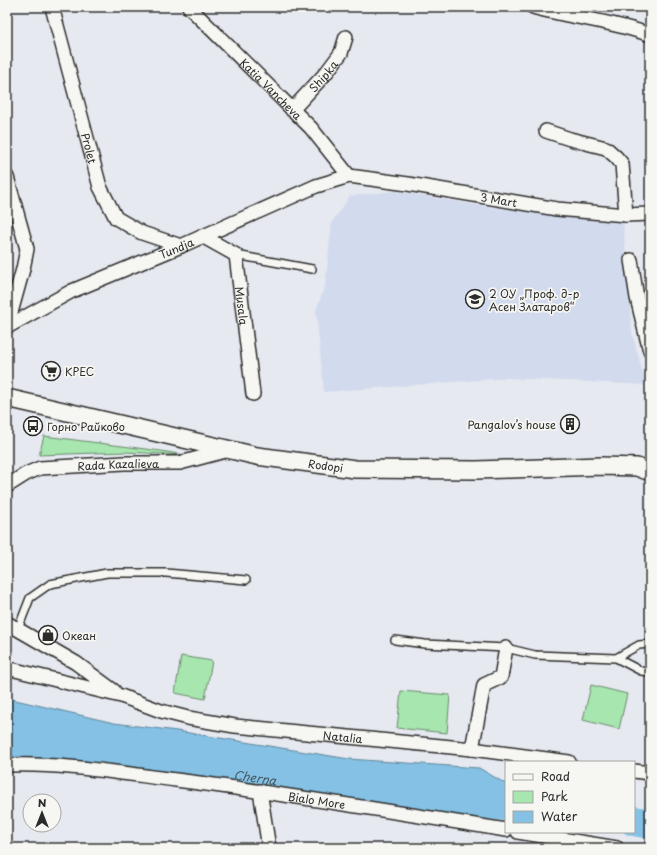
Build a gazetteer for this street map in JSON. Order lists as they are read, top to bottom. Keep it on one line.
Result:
{"streets":{"street":["Shipka","Katia Vancheva","Prolet","3 Mart","Tundja","Musala","Rada Kazalieva","Rodopi","Natalia","Bialo More"]},"crossings":[["Shipka","Katia Vancheva"],["Katia Vancheva","3 Mart"],["Katia Vancheva","Tundja"],["Prolet","Tundja"],["3 Mart","Tundja"],["Rada Kazalieva","Rodopi"]],"water":["Cherna"],"places":{"school or university":["2 ОУ „Проф. д-р Асен Златаров“"],"supermarket":["КРЕС"],"building":["Pangalov’s house"],"bus stop":["Горно Райково"],"shop":["Океан"]},"legend":["Road","Park","Water"],"north":"top"}
